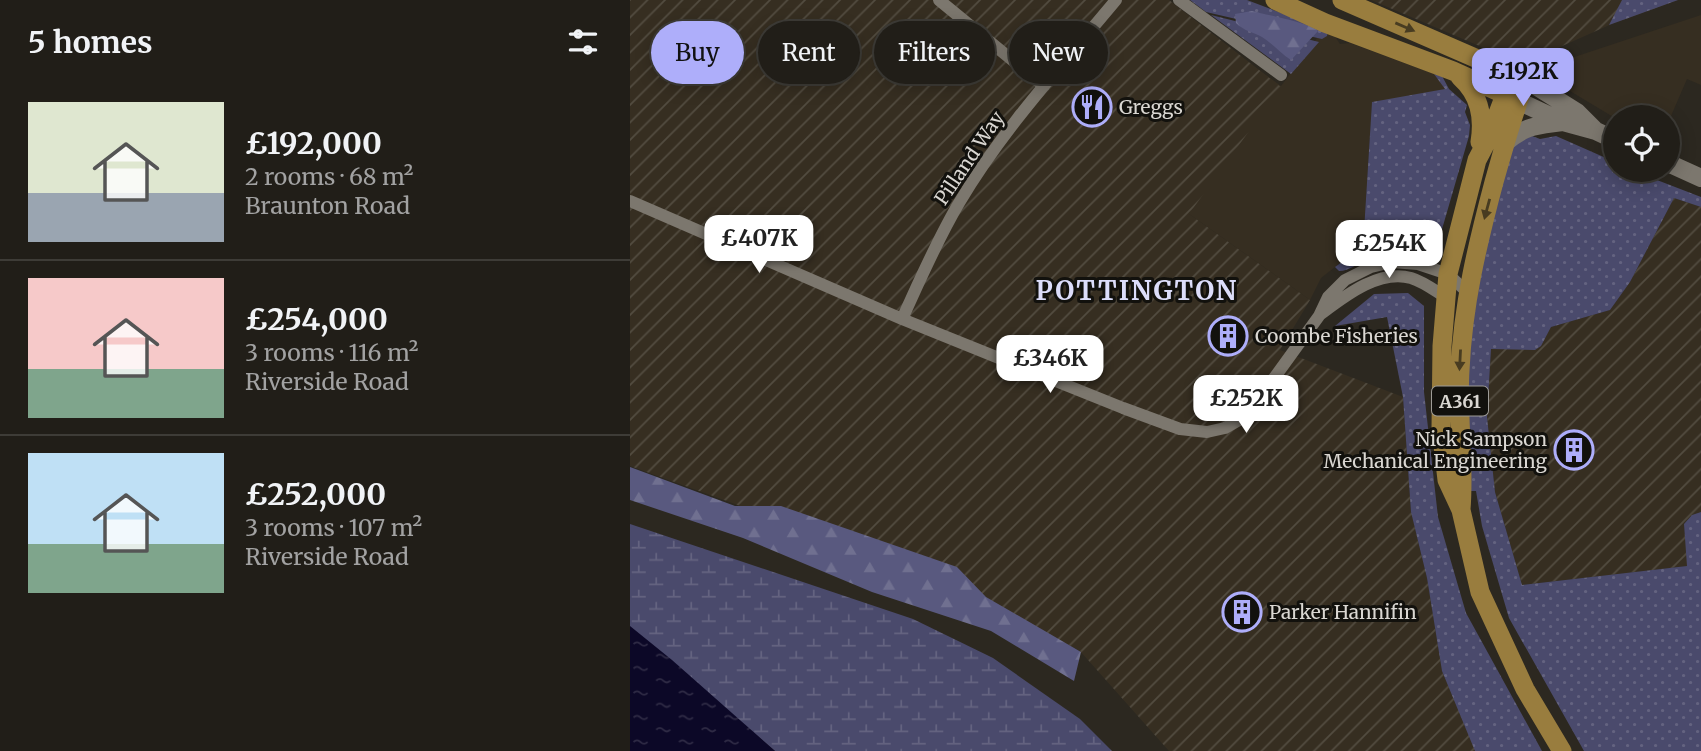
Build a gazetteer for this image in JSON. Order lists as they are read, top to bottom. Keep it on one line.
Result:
{"streets":{"main road":["A361"],"street":["Pilland Way"]},"districts":["POTTINGTON"],"places":{"restaurant":["Greggs"],"building":["Coombe Fisheries","Nick Sampson Mechanical Engineering","Parker Hannifin"]},"page":{"heading":"5 homes","chip":["Buy","Rent","Filters","New"],"price":["£192K","£407K","£254K","£346K","£252K"],"list":[{"name":"£192,000","note":"2 rooms · 68 m² · Braunton Road"},{"name":"£254,000","note":"3 rooms · 116 m² · Riverside Road"},{"name":"£252,000","note":"3 rooms · 107 m² · Riverside Road"}]}}
